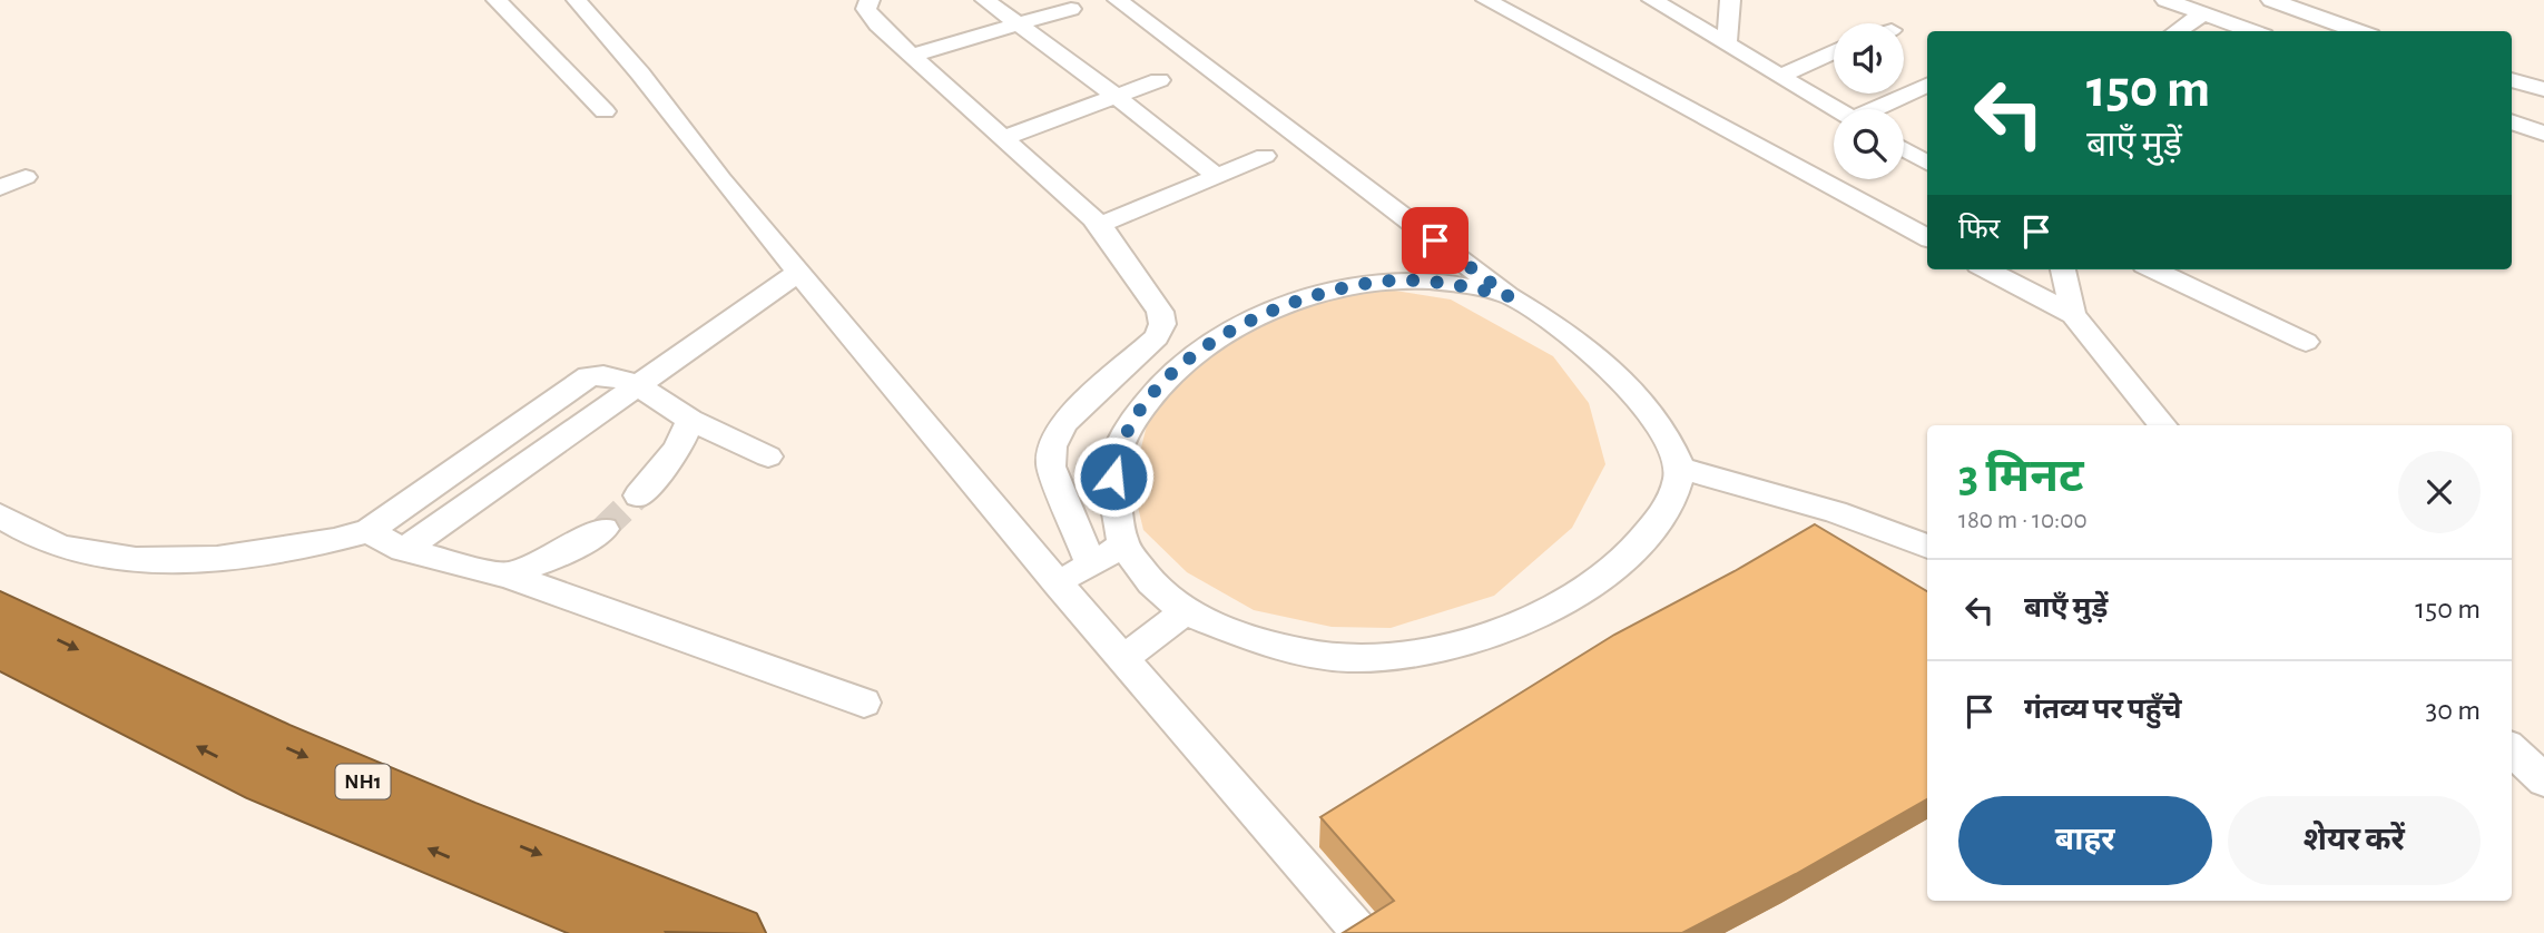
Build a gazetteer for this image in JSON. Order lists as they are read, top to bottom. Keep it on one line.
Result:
{"streets":{"highway":["NH1"]},"page":{"turn":["150 m","बाएँ मुड़ें"],"then":"फिर","heading":["3 मिनट","180 m · 10:00"],"list":[{"name":"बाएँ मुड़ें","value":"150 m"},{"name":"गंतव्य पर पहुँचे","value":"30 m"}],"buttons":["बाहर","शेयर करें"]}}
